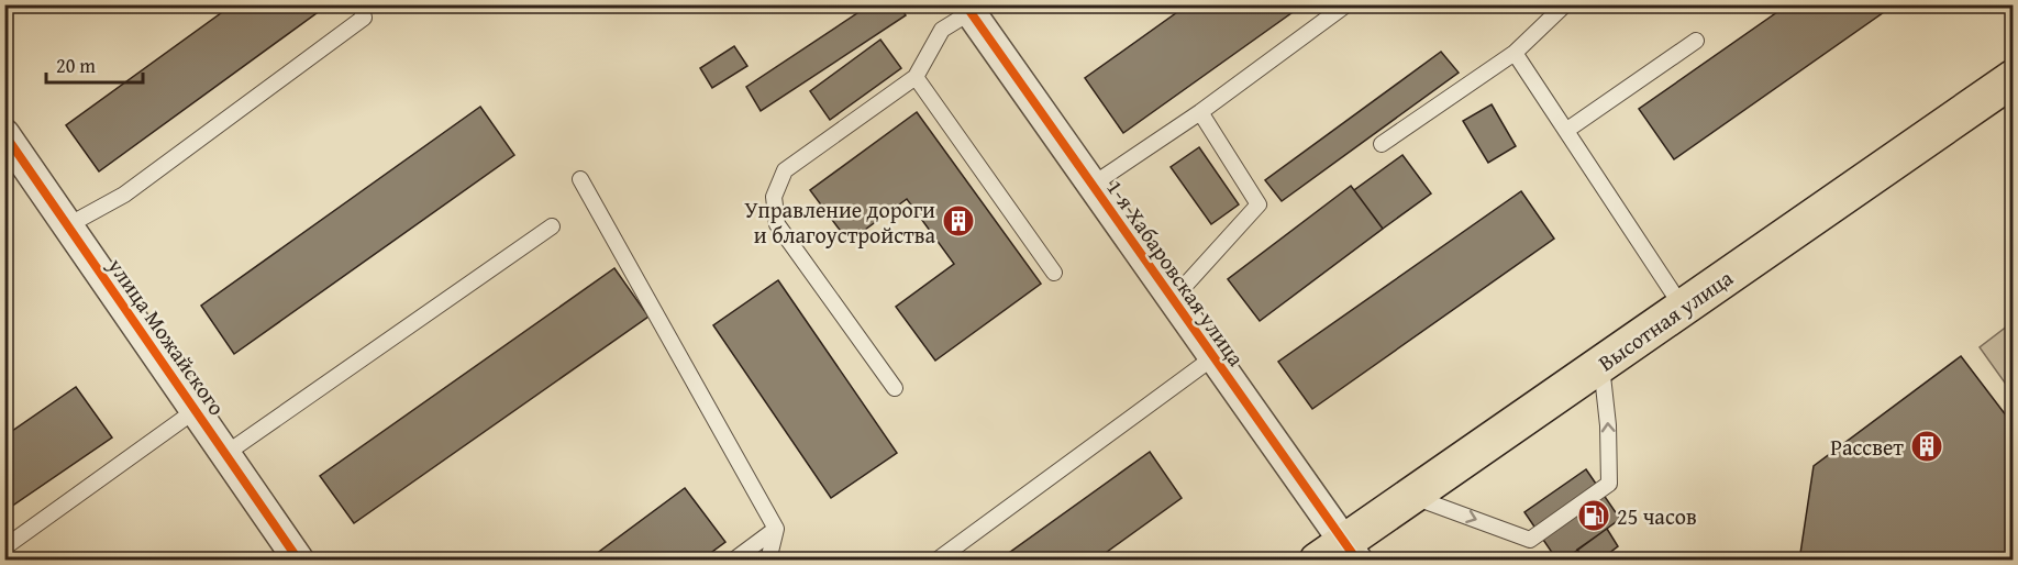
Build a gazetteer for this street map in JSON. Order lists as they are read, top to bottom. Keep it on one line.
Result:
{"streets":{"main road":["Высотная улица"],"street":["1-я Хабаровская улица","улица Можайского"]},"crossings":[["1-я Хабаровская улица","Высотная улица"]],"places":{"building":["Управление дороги и благоустройства","Рассвет"],"fuel station":["25 часов"]},"scale_bar":"20 m"}
